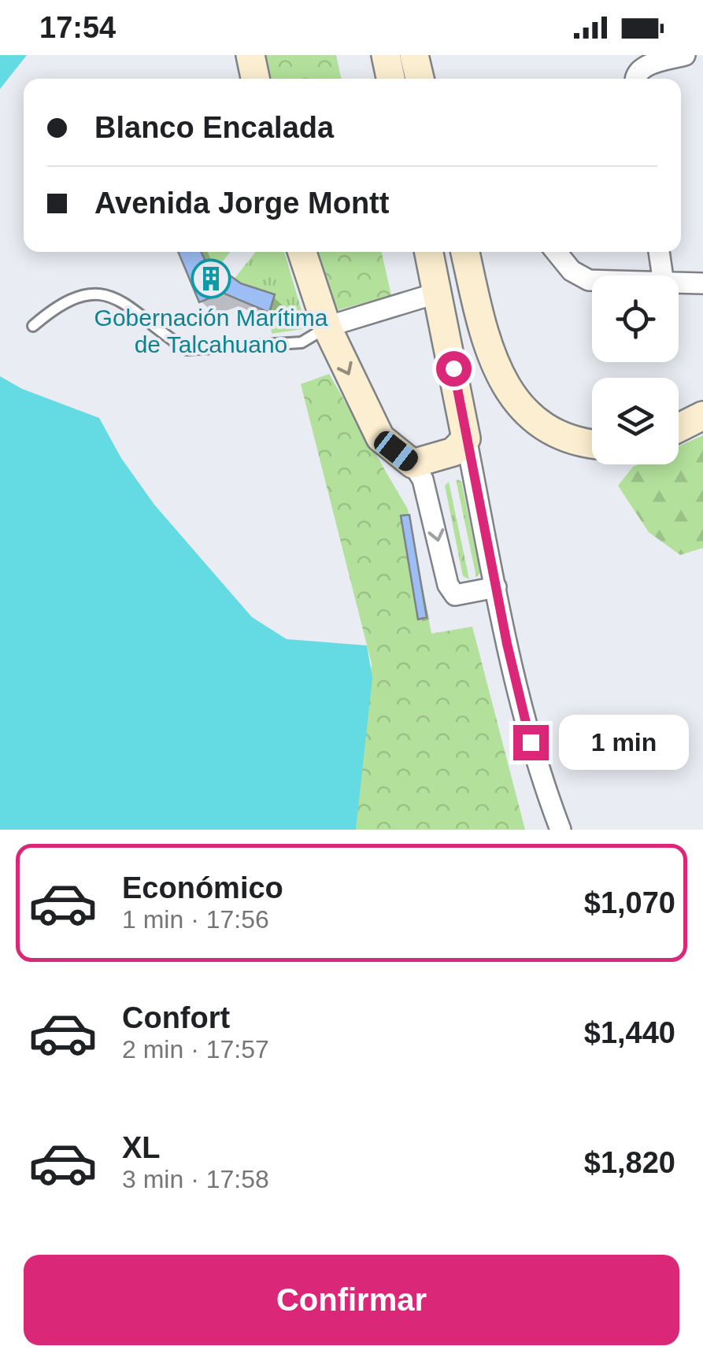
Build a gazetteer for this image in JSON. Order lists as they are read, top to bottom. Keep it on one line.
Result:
{"places":{"building":["Gobernación Marítima de Talcahuano"]},"page":{"status":"17:54","banner":["Blanco Encalada","Avenida Jorge Montt"],"bubble":"1 min","list":[{"name":"Económico","note":"1 min · 17:56","value":"$1,070"},{"name":"Confort","note":"2 min · 17:57","value":"$1,440"},{"name":"XL","note":"3 min · 17:58","value":"$1,820"}],"buttons":"Confirmar"}}
